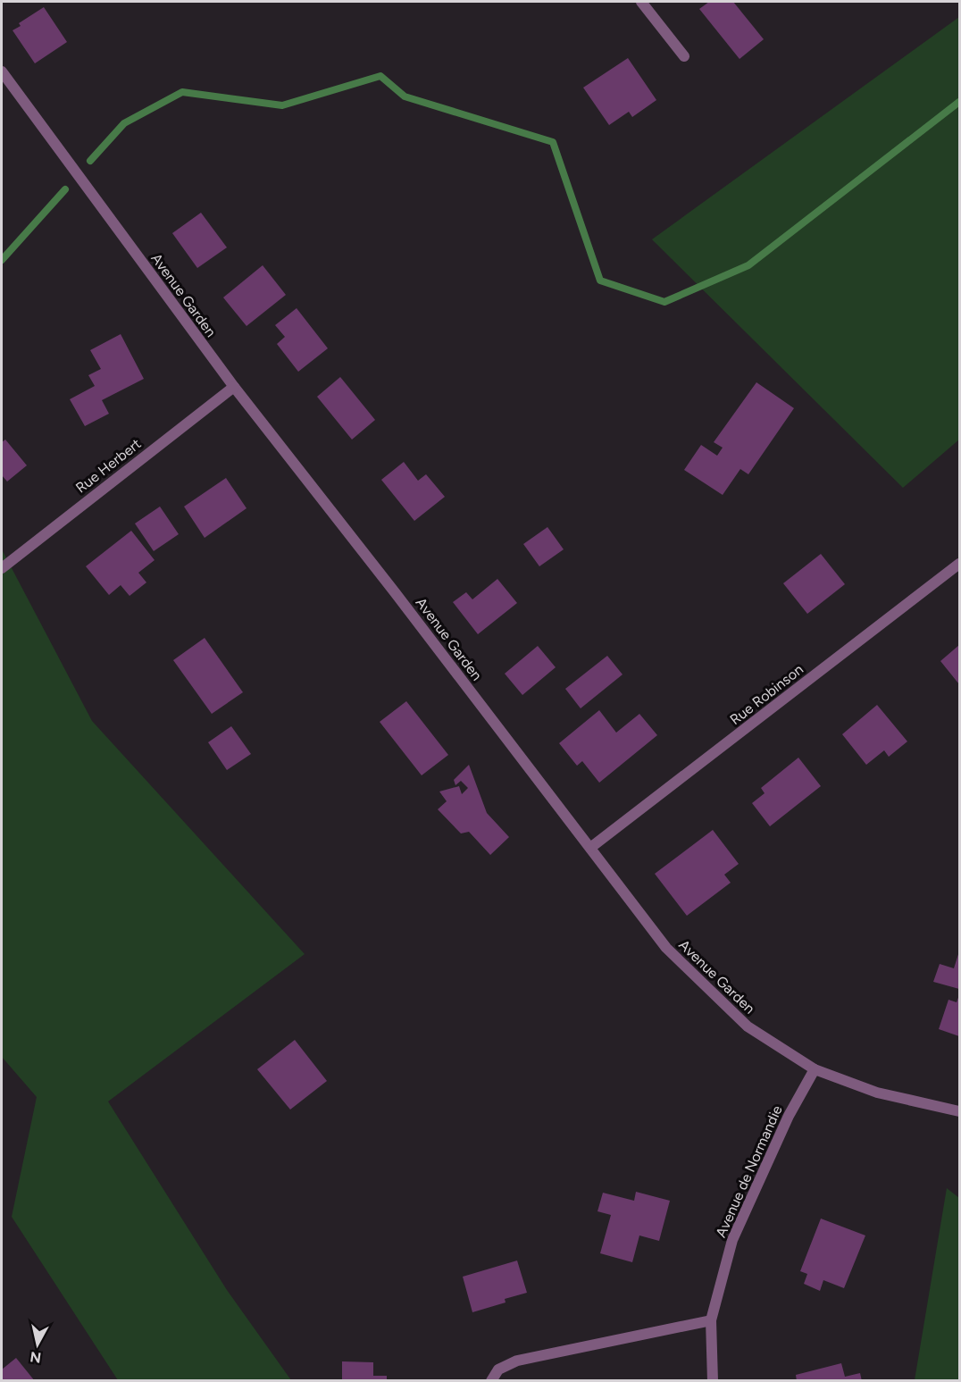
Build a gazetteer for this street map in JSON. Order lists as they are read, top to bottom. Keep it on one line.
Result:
{"streets":{"street":["Avenue Garden","Rue Herbert","Rue Robinson","Avenue de Normandie"]},"crossings":[["Avenue Garden","Rue Herbert"],["Avenue Garden","Rue Robinson"],["Avenue Garden","Avenue de Normandie"]],"north":"bottom"}
